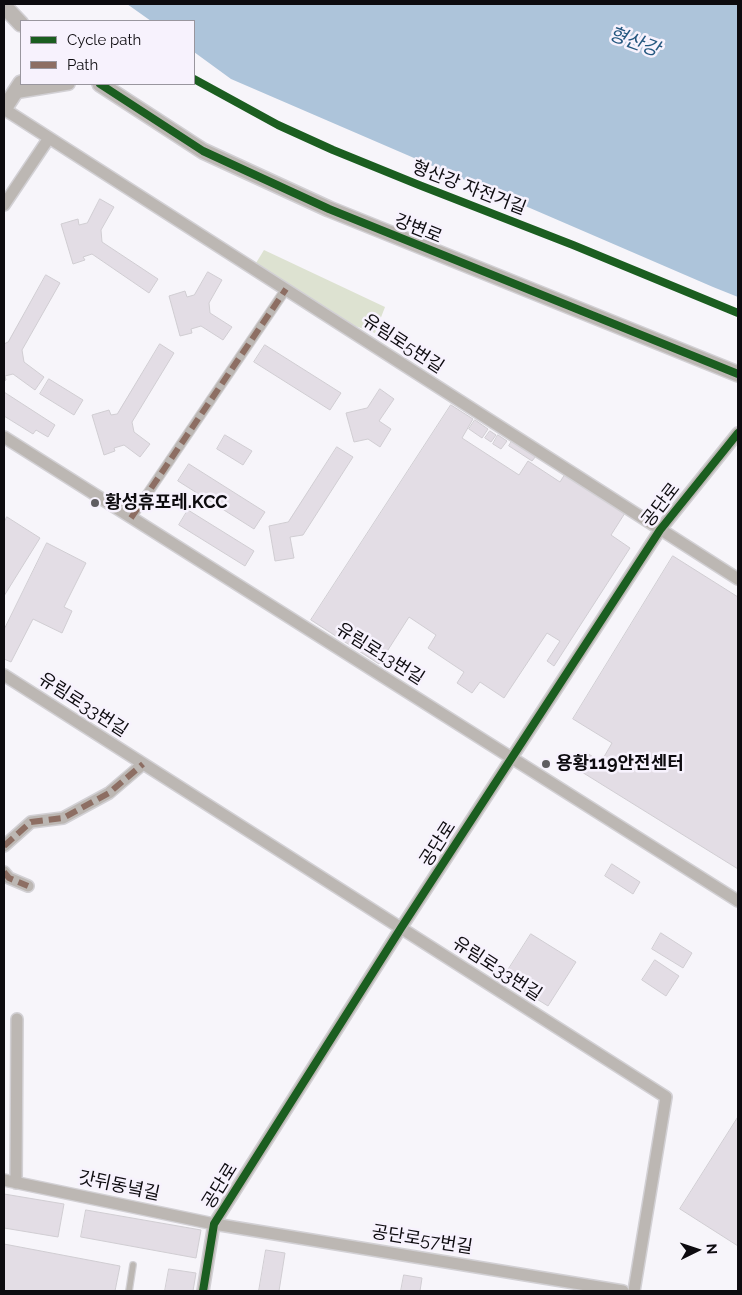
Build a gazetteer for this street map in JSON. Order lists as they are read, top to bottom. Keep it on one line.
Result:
{"streets":{"street":["강변로","유림로5번길","공단로","유림로13번길","유림로33번길","갓뒤동녘길","공단로57번길"],"cycle path":["형산강 자전거길"]},"crossings":[["유림로5번길","공단로"],["공단로","유림로13번길"],["공단로","유림로33번길"],["공단로","갓뒤동녘길"],["공단로","공단로57번길"],["갓뒤동녘길","공단로57번길"]],"water":["형산강"],"places":["황성휴포레.KCC","용황119안전센터"],"legend":["Cycle path","Path"],"north":"right"}
